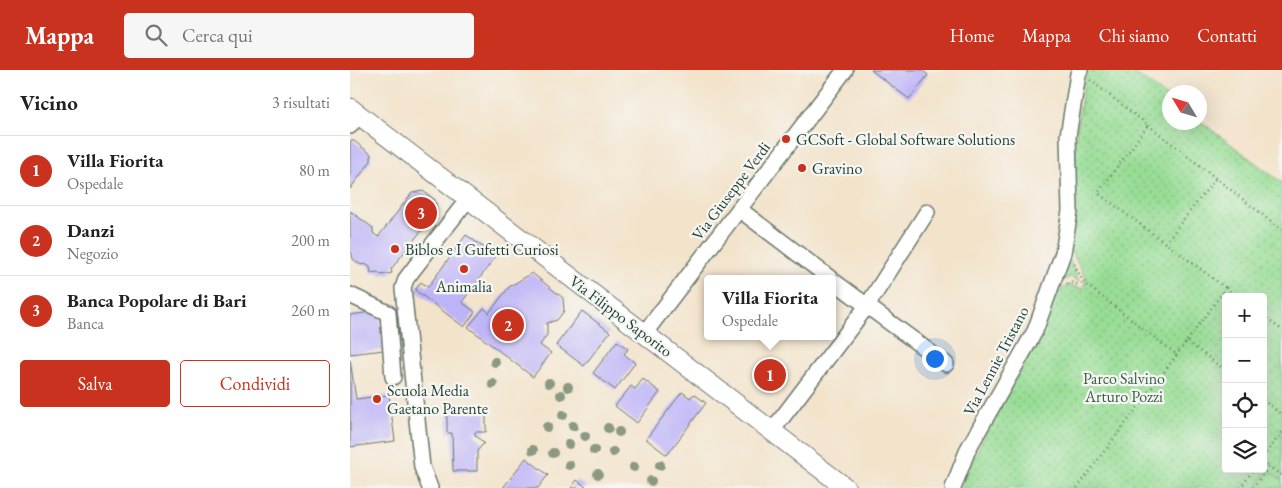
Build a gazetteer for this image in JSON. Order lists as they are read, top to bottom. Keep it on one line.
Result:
{"streets":{"street":["Via Giuseppe Verdi","Via Filippo Saporito","Via Lennie Tristano"]},"crossings":[["Via Giuseppe Verdi","Via Filippo Saporito"]],"parks":["Parco Salvino Arturo Pozzi"],"places":["GCSoft - Global Software Solutions","Gravino","Biblos e I Gufetti Curiosi","Animalia","Scuola Media Gaetano Parente"],"north":"top left","page":{"header":"Mappa","search":"Cerca qui","nav":["Home","Mappa","Chi siamo","Contatti"],"heading":["Vicino","3 risultati"],"list":[{"mark":"1","name":"Villa Fiorita","note":"Ospedale","value":"80 m"},{"mark":"2","name":"Danzi","note":"Negozio","value":"200 m"},{"mark":"3","name":"Banca Popolare di Bari","note":"Banca","value":"260 m"}],"pins":["3","2","1"],"popup":["Villa Fiorita","Ospedale"],"map_buttons":["+","−"],"buttons":["Salva","Condividi"]}}
